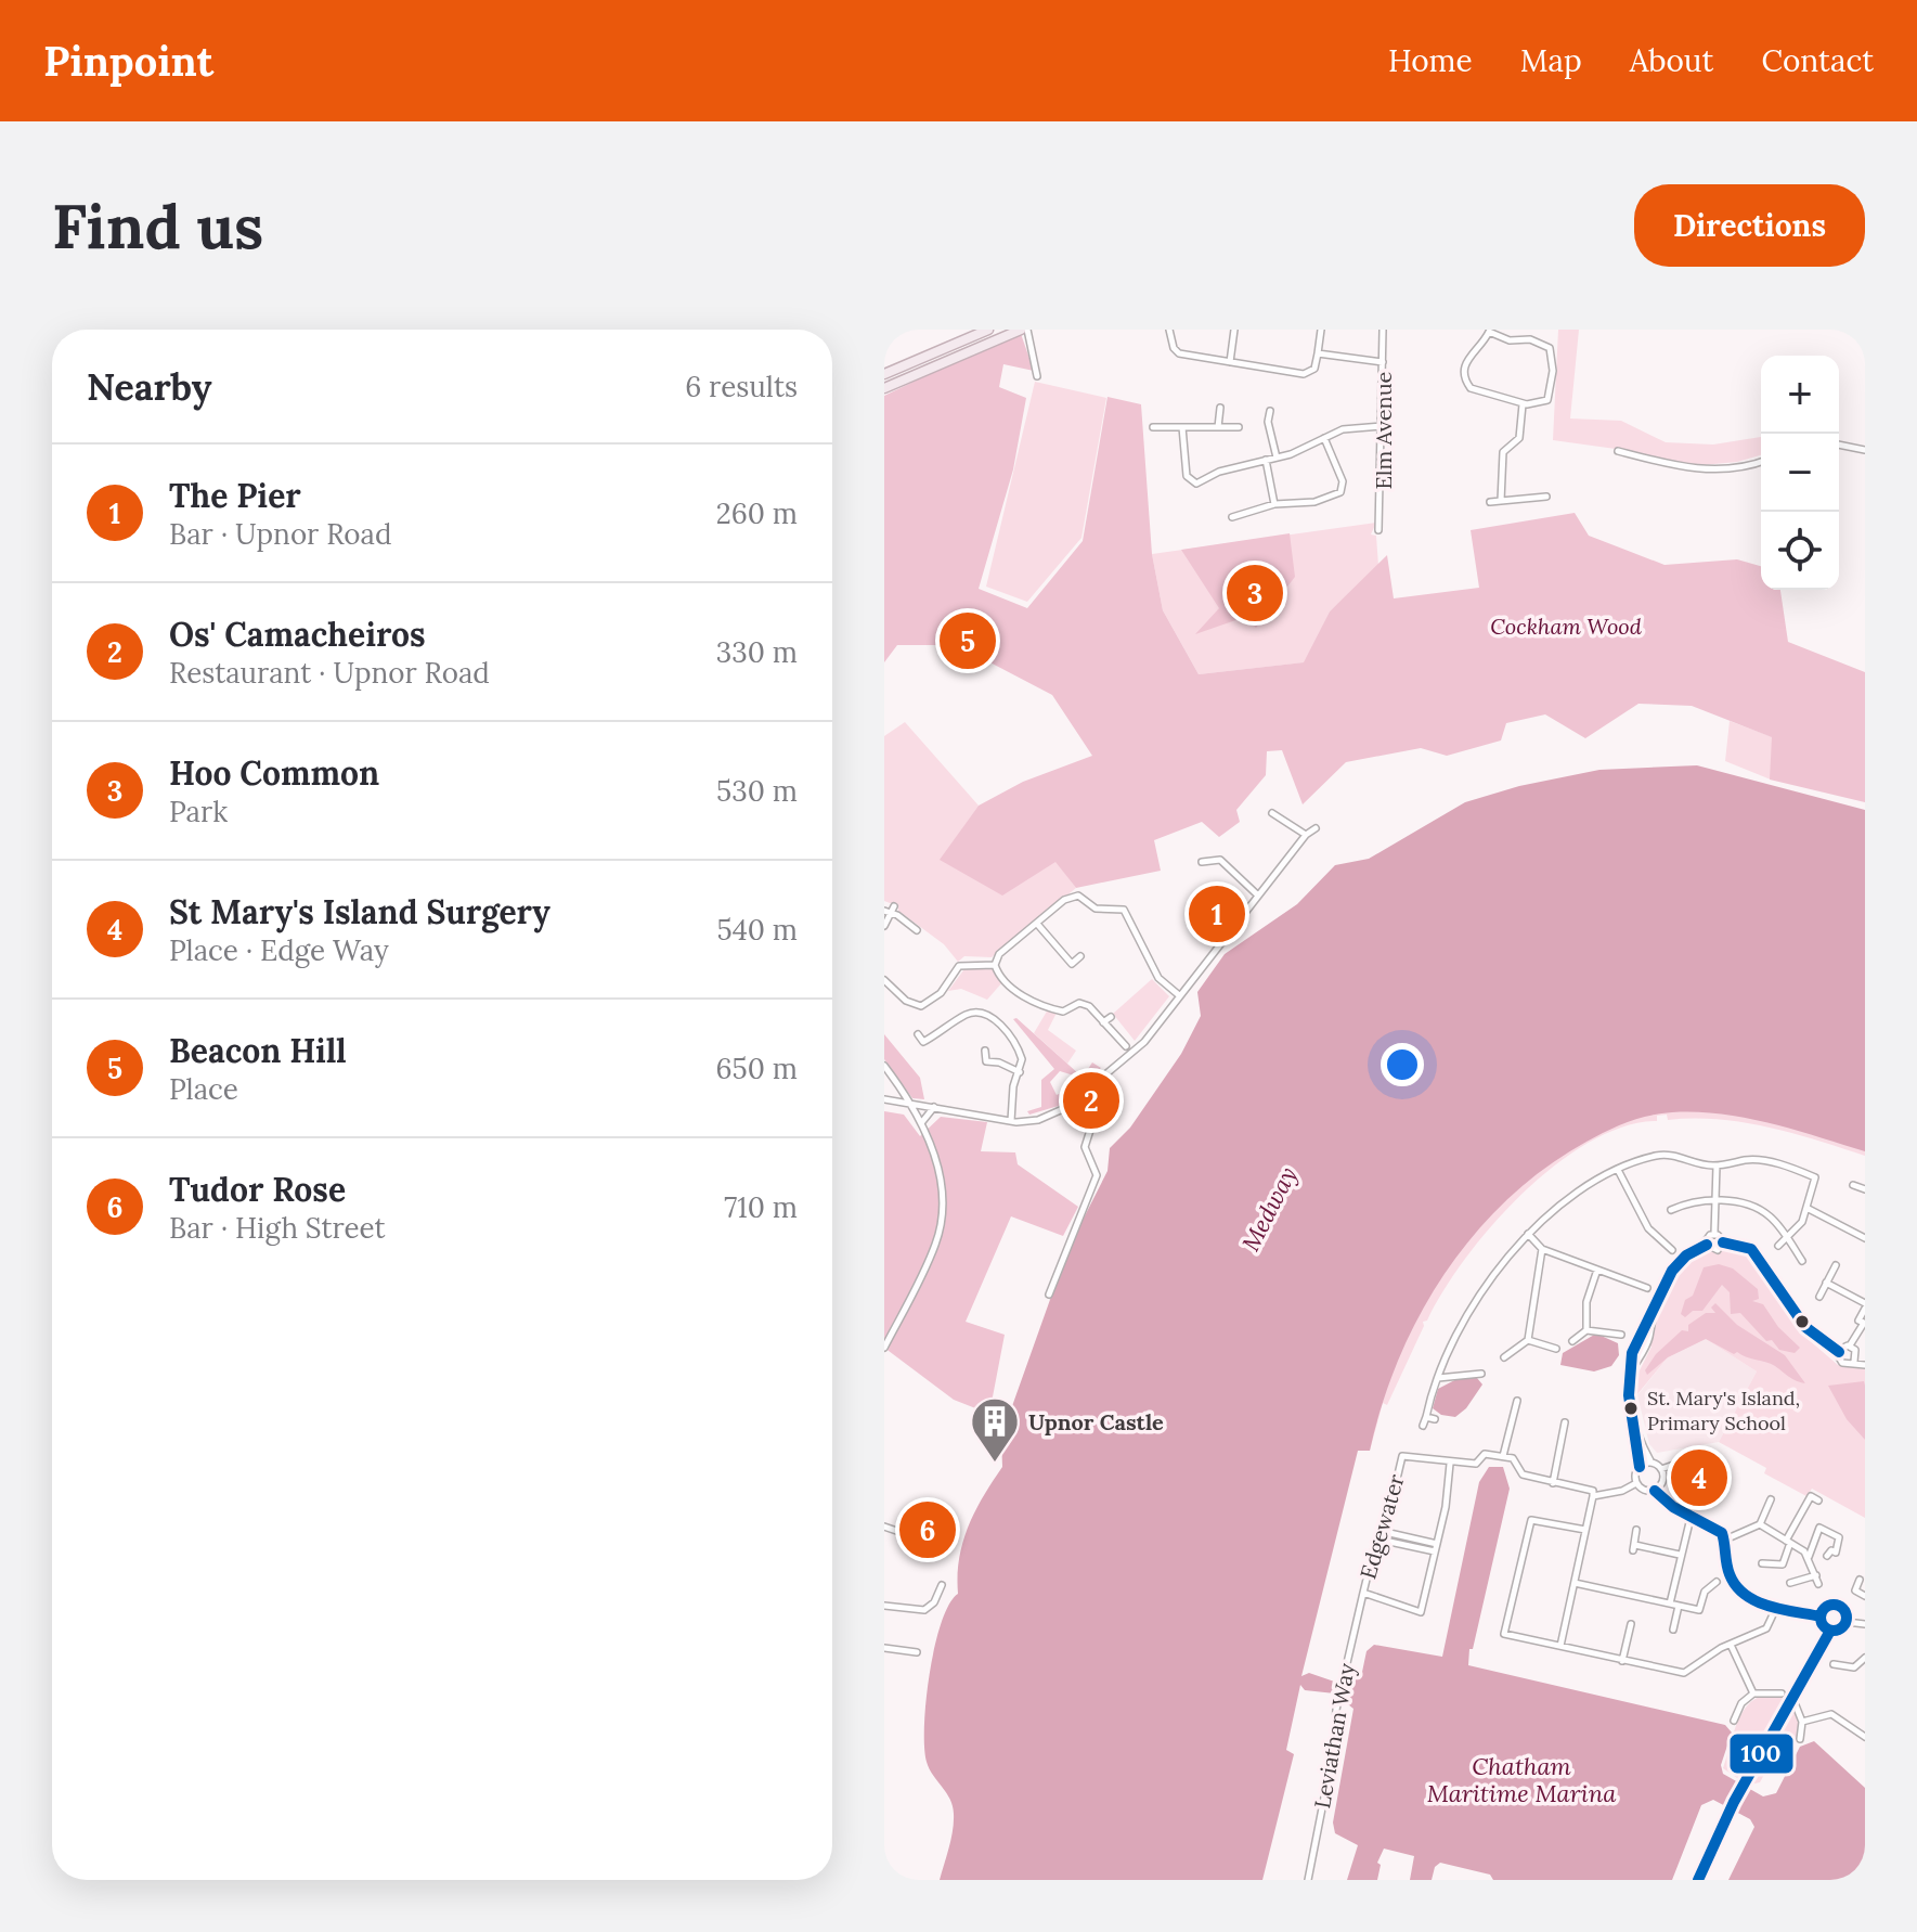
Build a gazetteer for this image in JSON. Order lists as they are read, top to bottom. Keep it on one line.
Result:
{"streets":{"street":["Elm Avenue","Edgewater","Leviathan Way"]},"crossings":[["Edgewater","Leviathan Way"]],"water":["Medway","Chatham Maritime Marina"],"parks":["Cockham Wood"],"places":{"other":["St. Mary's Island, Primary School"],"building":["Upnor Castle"]},"lines":["transit line 100"],"page":{"header":"Pinpoint","nav":["Home","Map","About","Contact"],"buttons":"Directions","title":"Find us","heading":["Nearby","6 results"],"map_buttons":["+","−"],"list":[{"mark":"1","name":"The Pier","note":"Bar · Upnor Road","value":"260 m"},{"mark":"2","name":"Os' Camacheiros","note":"Restaurant · Upnor Road","value":"330 m"},{"mark":"3","name":"Hoo Common","note":"Park","value":"530 m"},{"mark":"4","name":"St Mary's Island Surgery","note":"Place · Edge Way","value":"540 m"},{"mark":"5","name":"Beacon Hill","note":"Place","value":"650 m"},{"mark":"6","name":"Tudor Rose","note":"Bar · High Street","value":"710 m"}],"pins":["3","5","1","2","4","6"]}}
